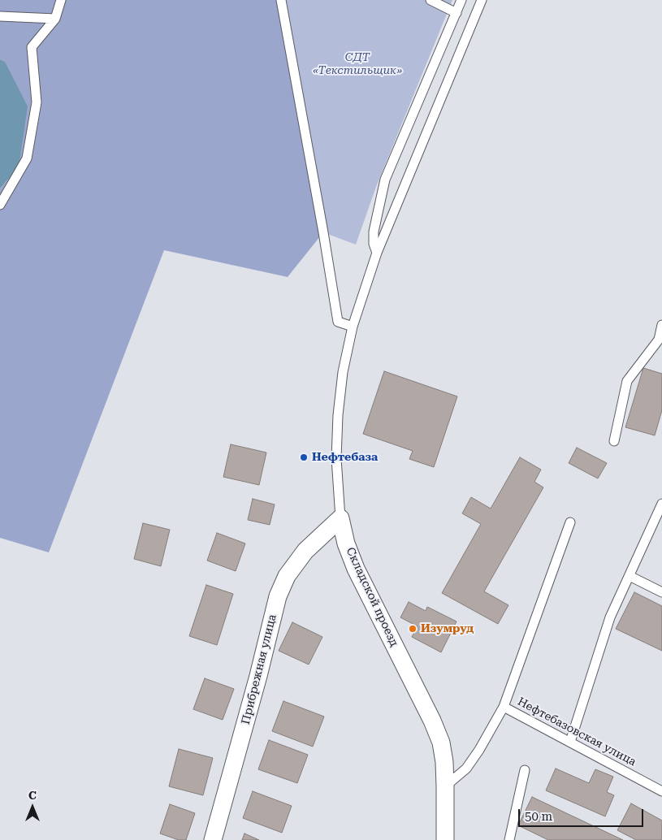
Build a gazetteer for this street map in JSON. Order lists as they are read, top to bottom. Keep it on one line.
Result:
{"streets":{"street":["Складской проезд","Прибрежная улица"],"lane":["Нефтебазовская улица"]},"crossings":[["Складской проезд","Прибрежная улица"],["Складской проезд","Нефтебазовская улица"]],"parks":["СДТ «Текстильщик»"],"places":["Нефтебаза","Изумруд"],"scale_bar":"50 m","north":"top"}
